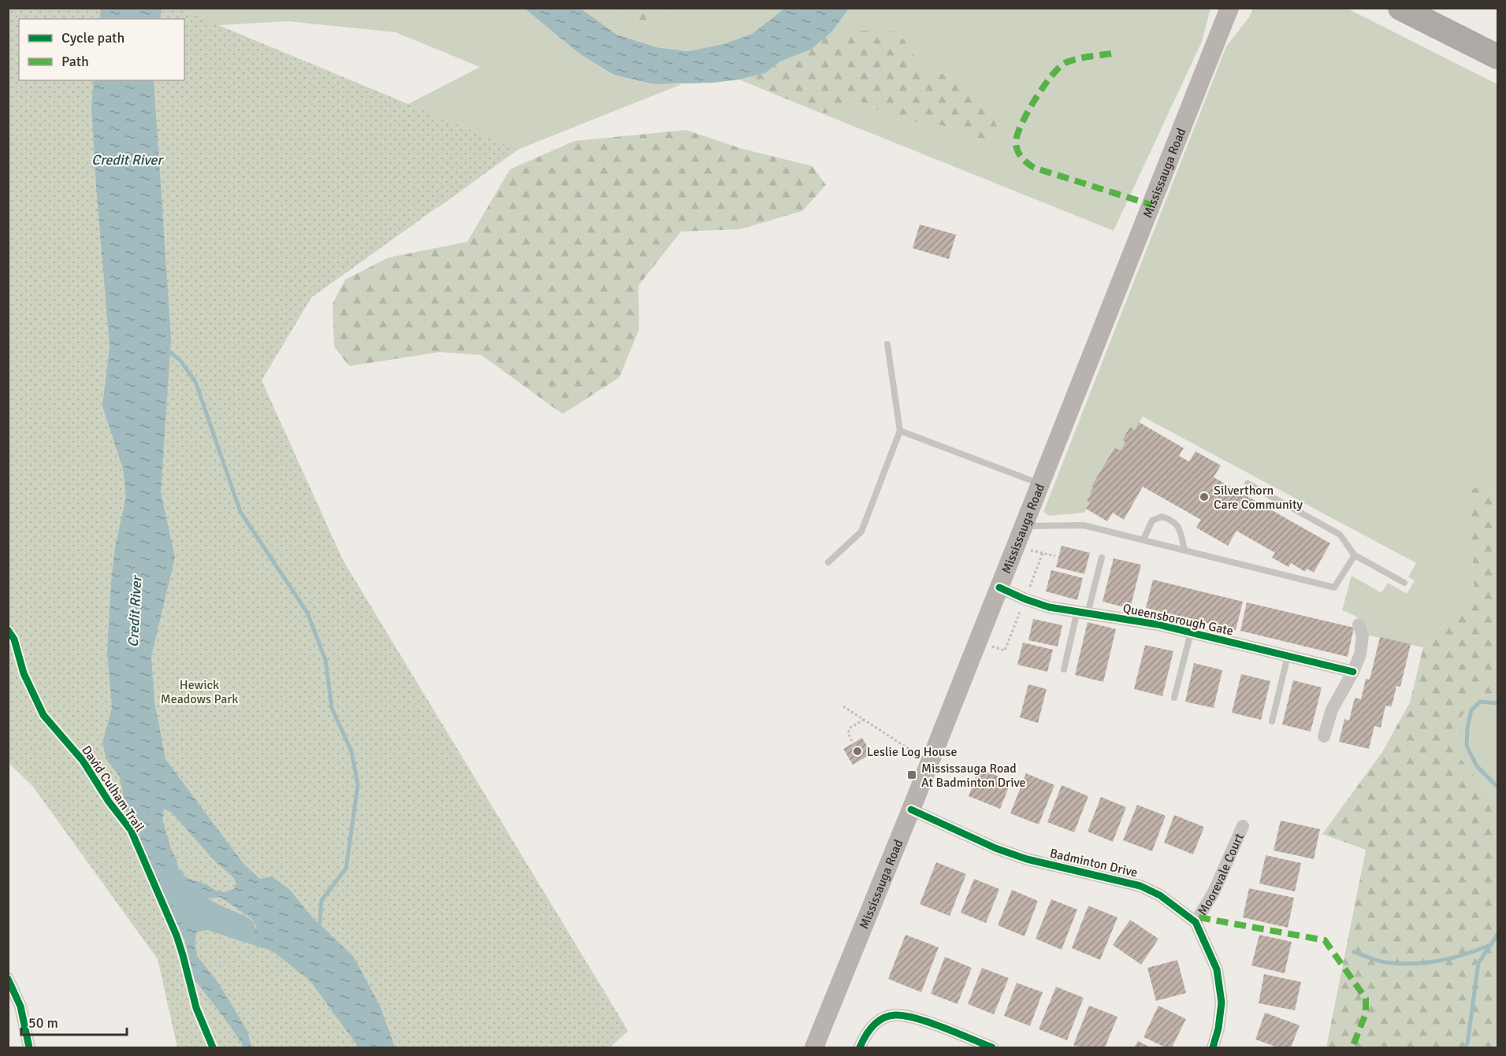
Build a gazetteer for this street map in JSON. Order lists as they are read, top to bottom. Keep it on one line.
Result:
{"streets":{"main road":["Mississauga Road"],"street":["Queensborough Gate","Badminton Drive","Moorevale Court"],"cycle path":["David Culham Trail"]},"crossings":[["Mississauga Road","Queensborough Gate"],["Mississauga Road","Badminton Drive"],["Badminton Drive","Moorevale Court"]],"water":["Credit River"],"parks":["Hewick Meadows Park"],"places":{"other":["Silverthorn Care Community","Leslie Log House"],"transit":["Mississauga Road At Badminton Drive"]},"legend":["Cycle path","Path"],"scale_bar":"50 m"}
